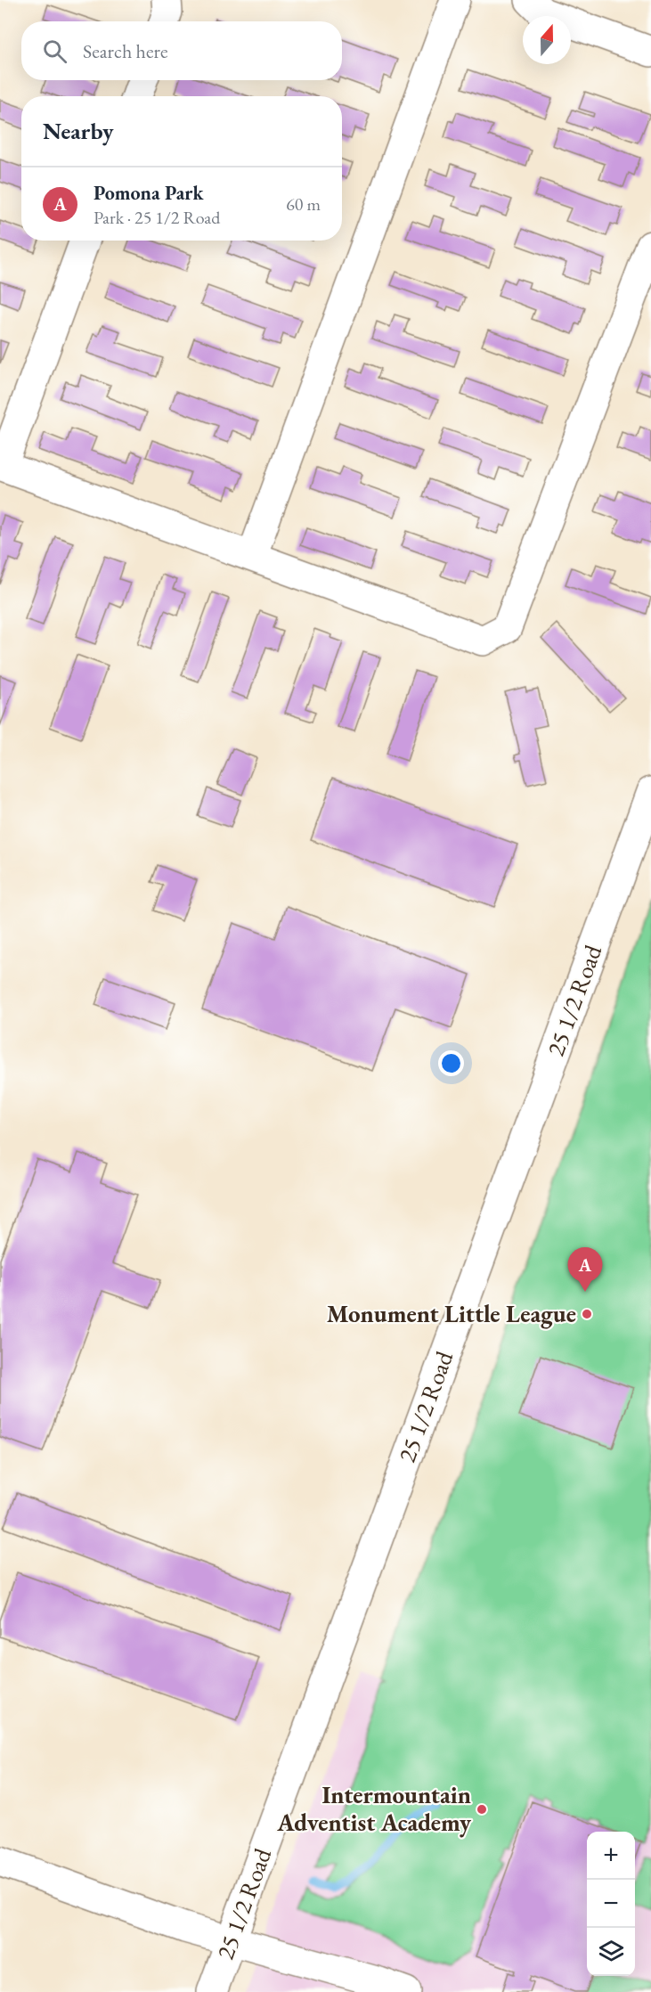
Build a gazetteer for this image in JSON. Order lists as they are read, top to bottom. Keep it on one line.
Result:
{"streets":{"street":["25 1/2 Road"]},"places":["Monument Little League","Intermountain Adventist Academy"],"north":"top","page":{"search":"Search here","heading":"Nearby","list":[{"mark":"A","name":"Pomona Park","note":"Park · 25 1/2 Road","value":"60 m"}],"pins":"A","map_buttons":["+","−"]}}
